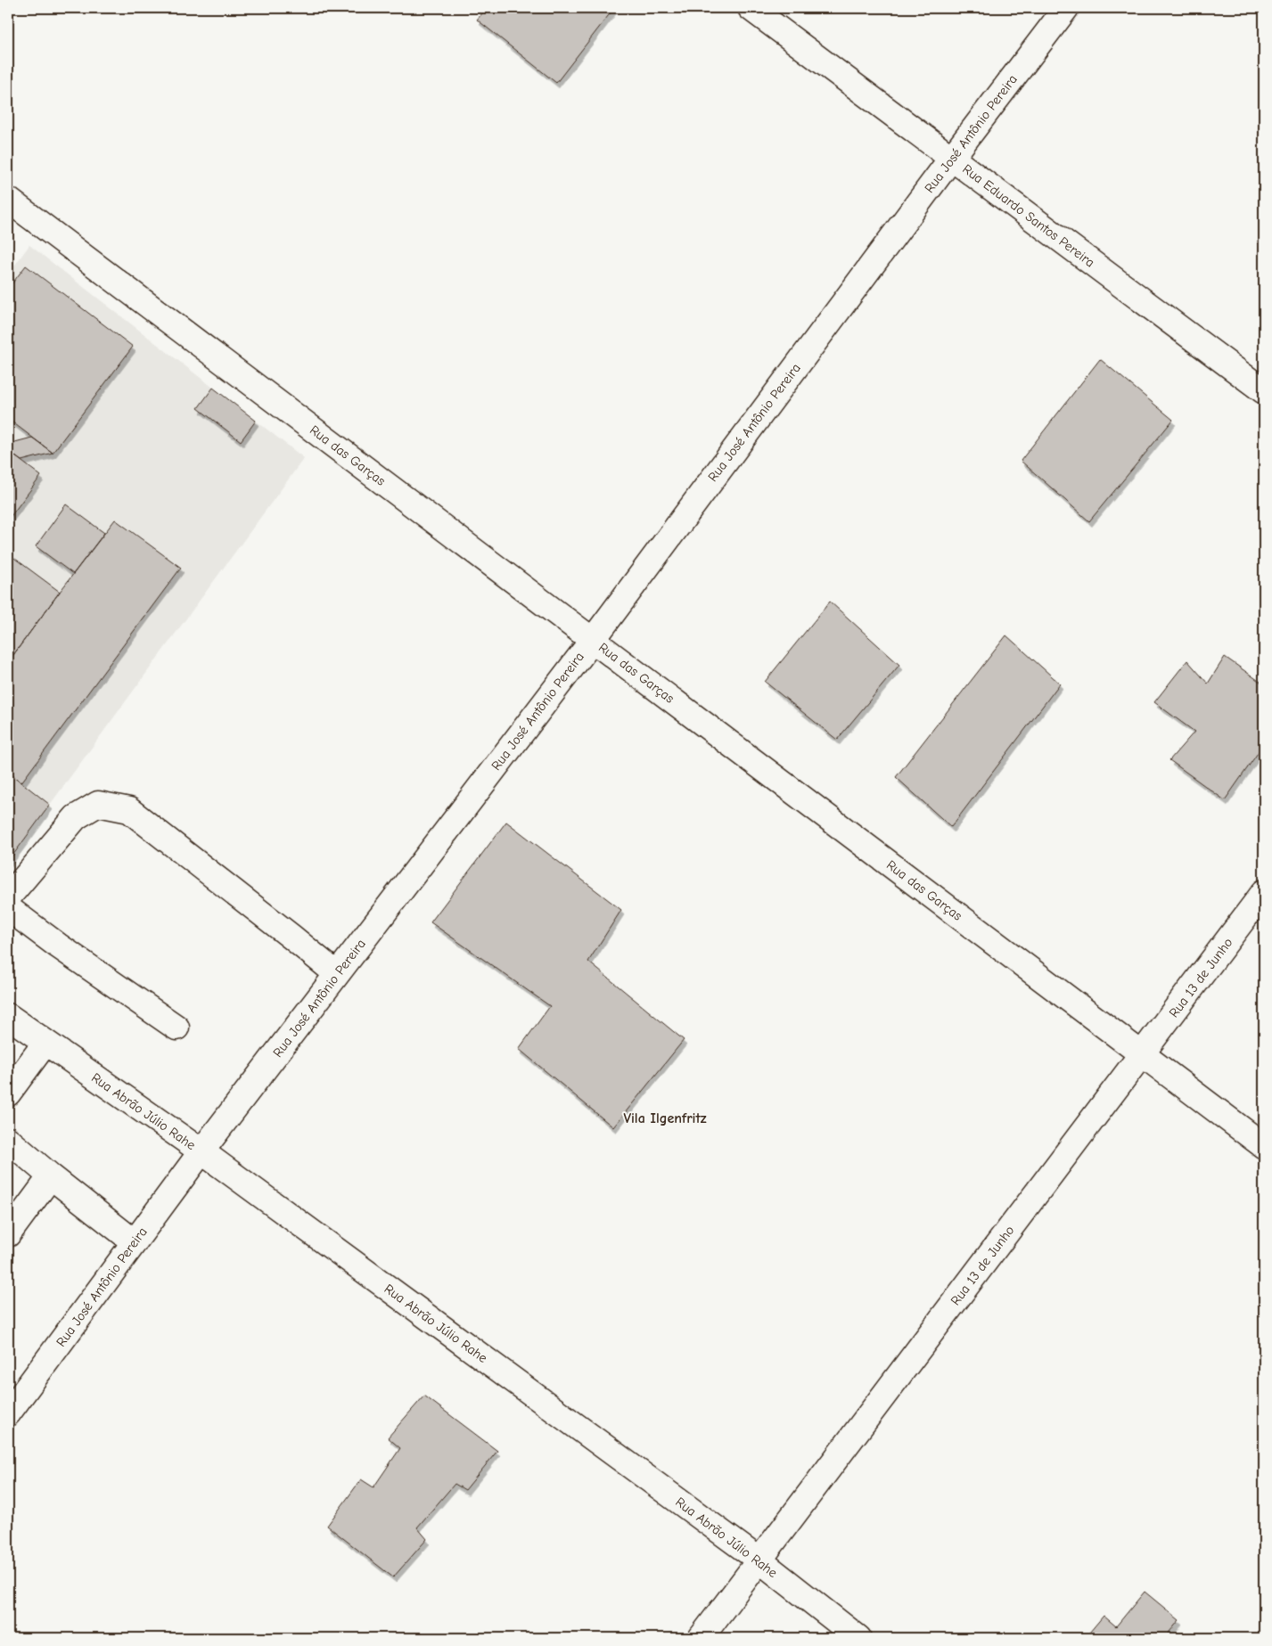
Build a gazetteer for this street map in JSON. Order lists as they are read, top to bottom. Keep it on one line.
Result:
{"streets":{"street":["Rua José Antônio Pereira","Rua Eduardo Santos Pereira","Rua das Garças","Rua 13 de Junho","Rua Abrão Júlio Rahe"]},"crossings":[["Rua José Antônio Pereira","Rua Eduardo Santos Pereira"],["Rua José Antônio Pereira","Rua das Garças"],["Rua José Antônio Pereira","Rua Abrão Júlio Rahe"],["Rua das Garças","Rua 13 de Junho"],["Rua 13 de Junho","Rua Abrão Júlio Rahe"]],"districts":["Vila Ilgenfritz"]}
